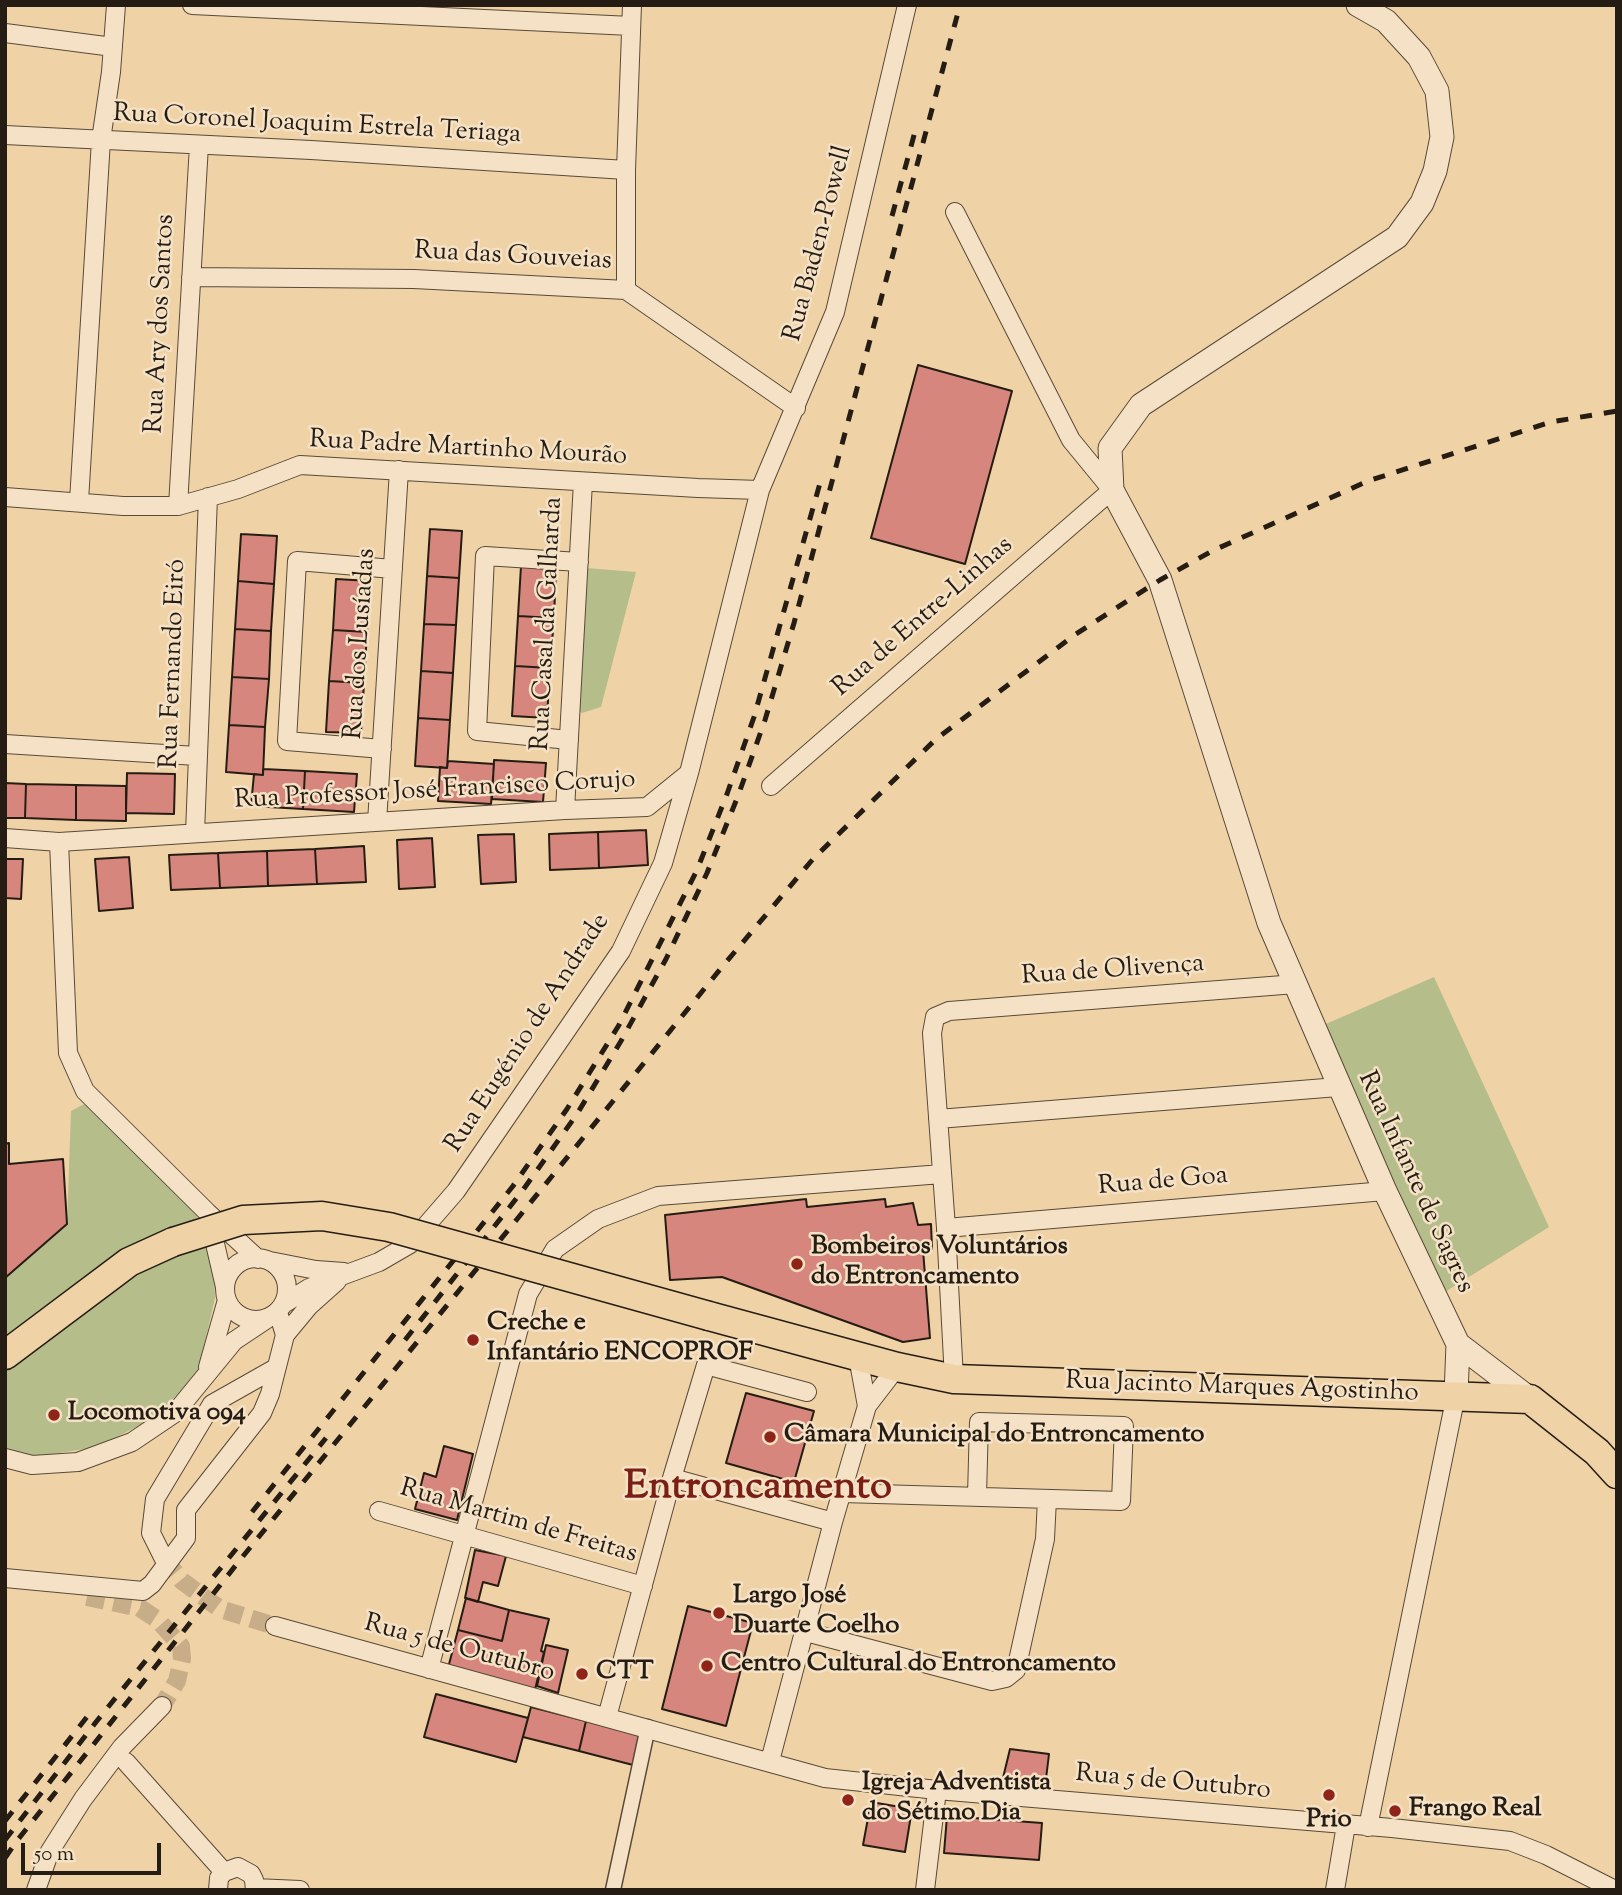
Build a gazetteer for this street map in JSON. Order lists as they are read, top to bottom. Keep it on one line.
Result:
{"streets":{"main road":["Rua Jacinto Marques Agostinho"],"street":["Rua Coronel Joaquim Estrela Teriaga","Rua Baden-Powell","Rua das Gouveias","Rua Ary dos Santos","Rua Padre Martinho Mourão","Rua de Entre-Linhas","Rua Casal da Galharda","Rua dos Lusíadas","Rua Fernando Eiró","Rua Professor José Francisco Corujo","Rua de Olivença","Rua Eugénio de Andrade","Rua de Goa","Rua Infante de Sagres","Rua Martim de Freitas","Rua 5 de Outubro"]},"crossings":[["Rua Coronel Joaquim Estrela Teriaga","Rua Ary dos Santos"],["Rua Baden-Powell","Rua das Gouveias"],["Rua Baden-Powell","Rua Padre Martinho Mourão"],["Rua das Gouveias","Rua Ary dos Santos"],["Rua Ary dos Santos","Rua Padre Martinho Mourão"],["Rua Padre Martinho Mourão","Rua Casal da Galharda"],["Rua Padre Martinho Mourão","Rua dos Lusíadas"],["Rua Padre Martinho Mourão","Rua Fernando Eiró"],["Rua de Entre-Linhas","Rua Infante de Sagres"],["Rua Casal da Galharda","Rua Professor José Francisco Corujo"],["Rua dos Lusíadas","Rua Professor José Francisco Corujo"],["Rua Fernando Eiró","Rua Professor José Francisco Corujo"],["Rua Professor José Francisco Corujo","Rua Eugénio de Andrade"],["Rua de Olivença","Rua Infante de Sagres"],["Rua de Goa","Rua Infante de Sagres"],["Rua Infante de Sagres","Rua Jacinto Marques Agostinho"],["Rua Infante de Sagres","Rua 5 de Outubro"]],"districts":["Entroncamento"],"places":["Bombeiros Voluntários do Entroncamento","Creche e Infantário ENCOPROF","Locomotiva 094","Câmara Municipal do Entroncamento","Largo José Duarte Coelho","Centro Cultural do Entroncamento","CTT","Prio","Igreja Adventista do Sétimo Dia","Frango Real"],"scale_bar":"50 m"}
